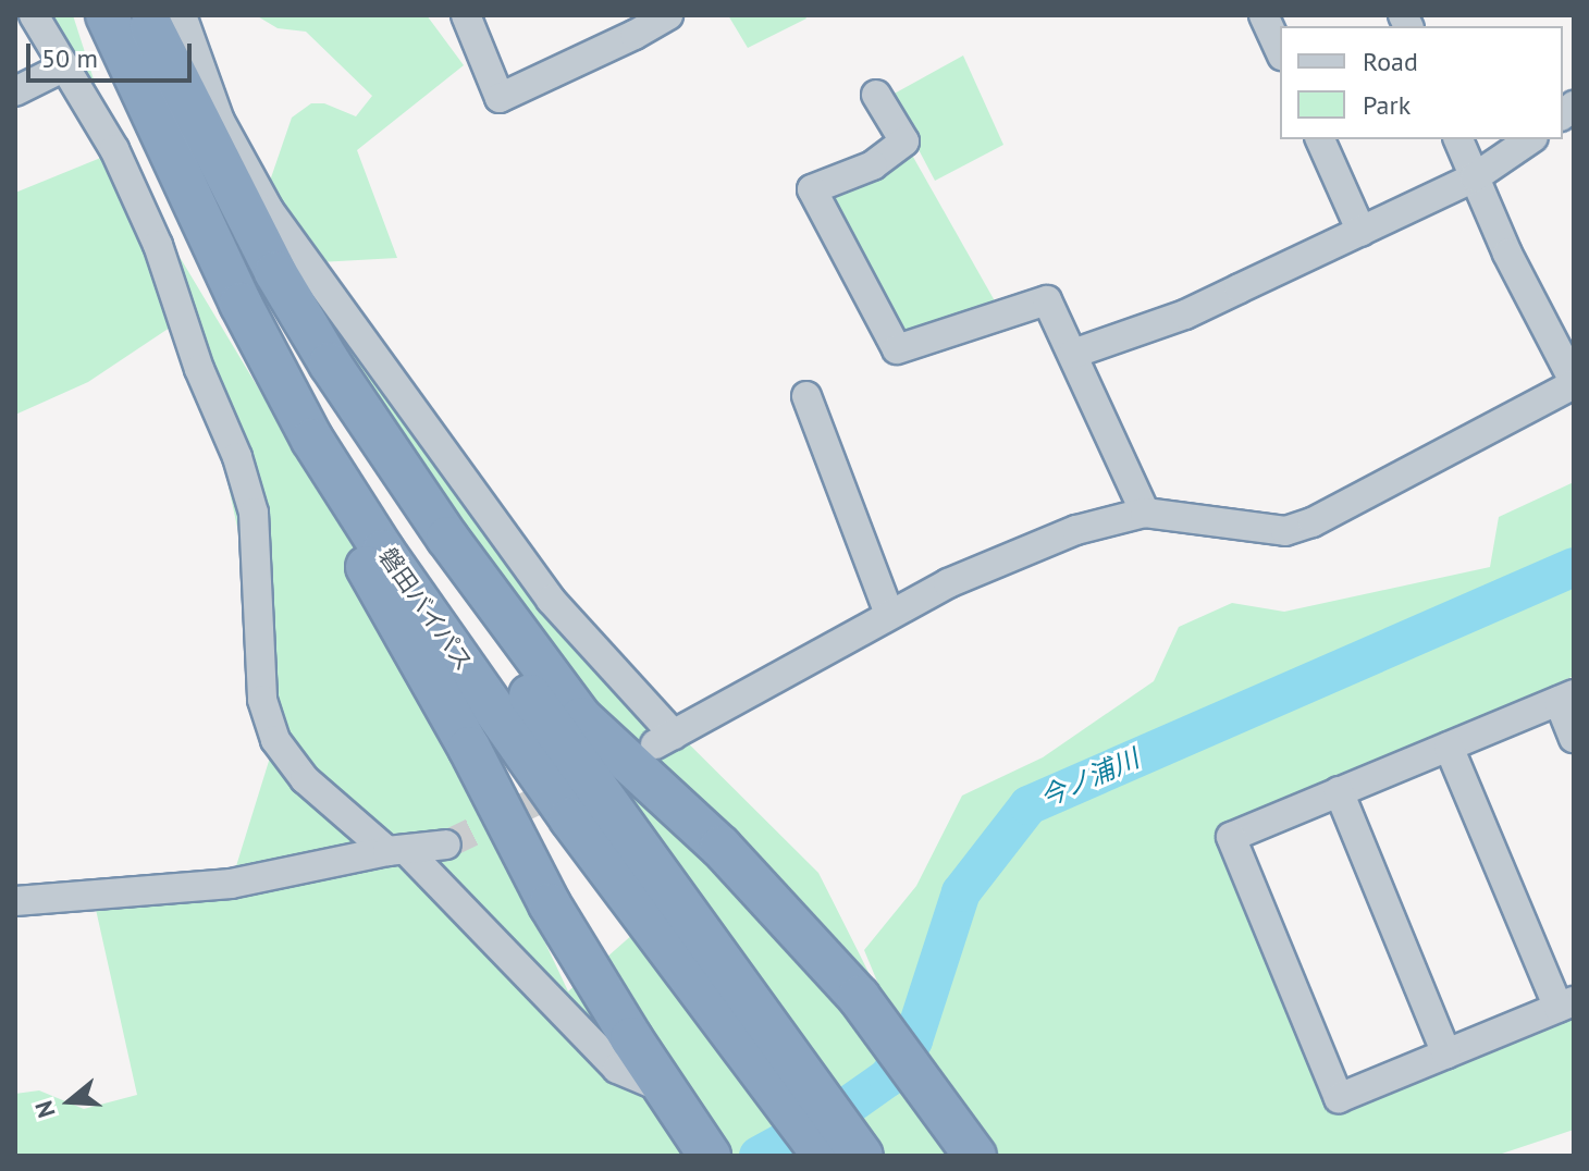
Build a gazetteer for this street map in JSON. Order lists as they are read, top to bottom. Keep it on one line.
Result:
{"streets":{"highway":["磐田バイパス"]},"water":["今ノ浦川"],"legend":["Road","Park"],"scale_bar":"50 m","north":"left"}
